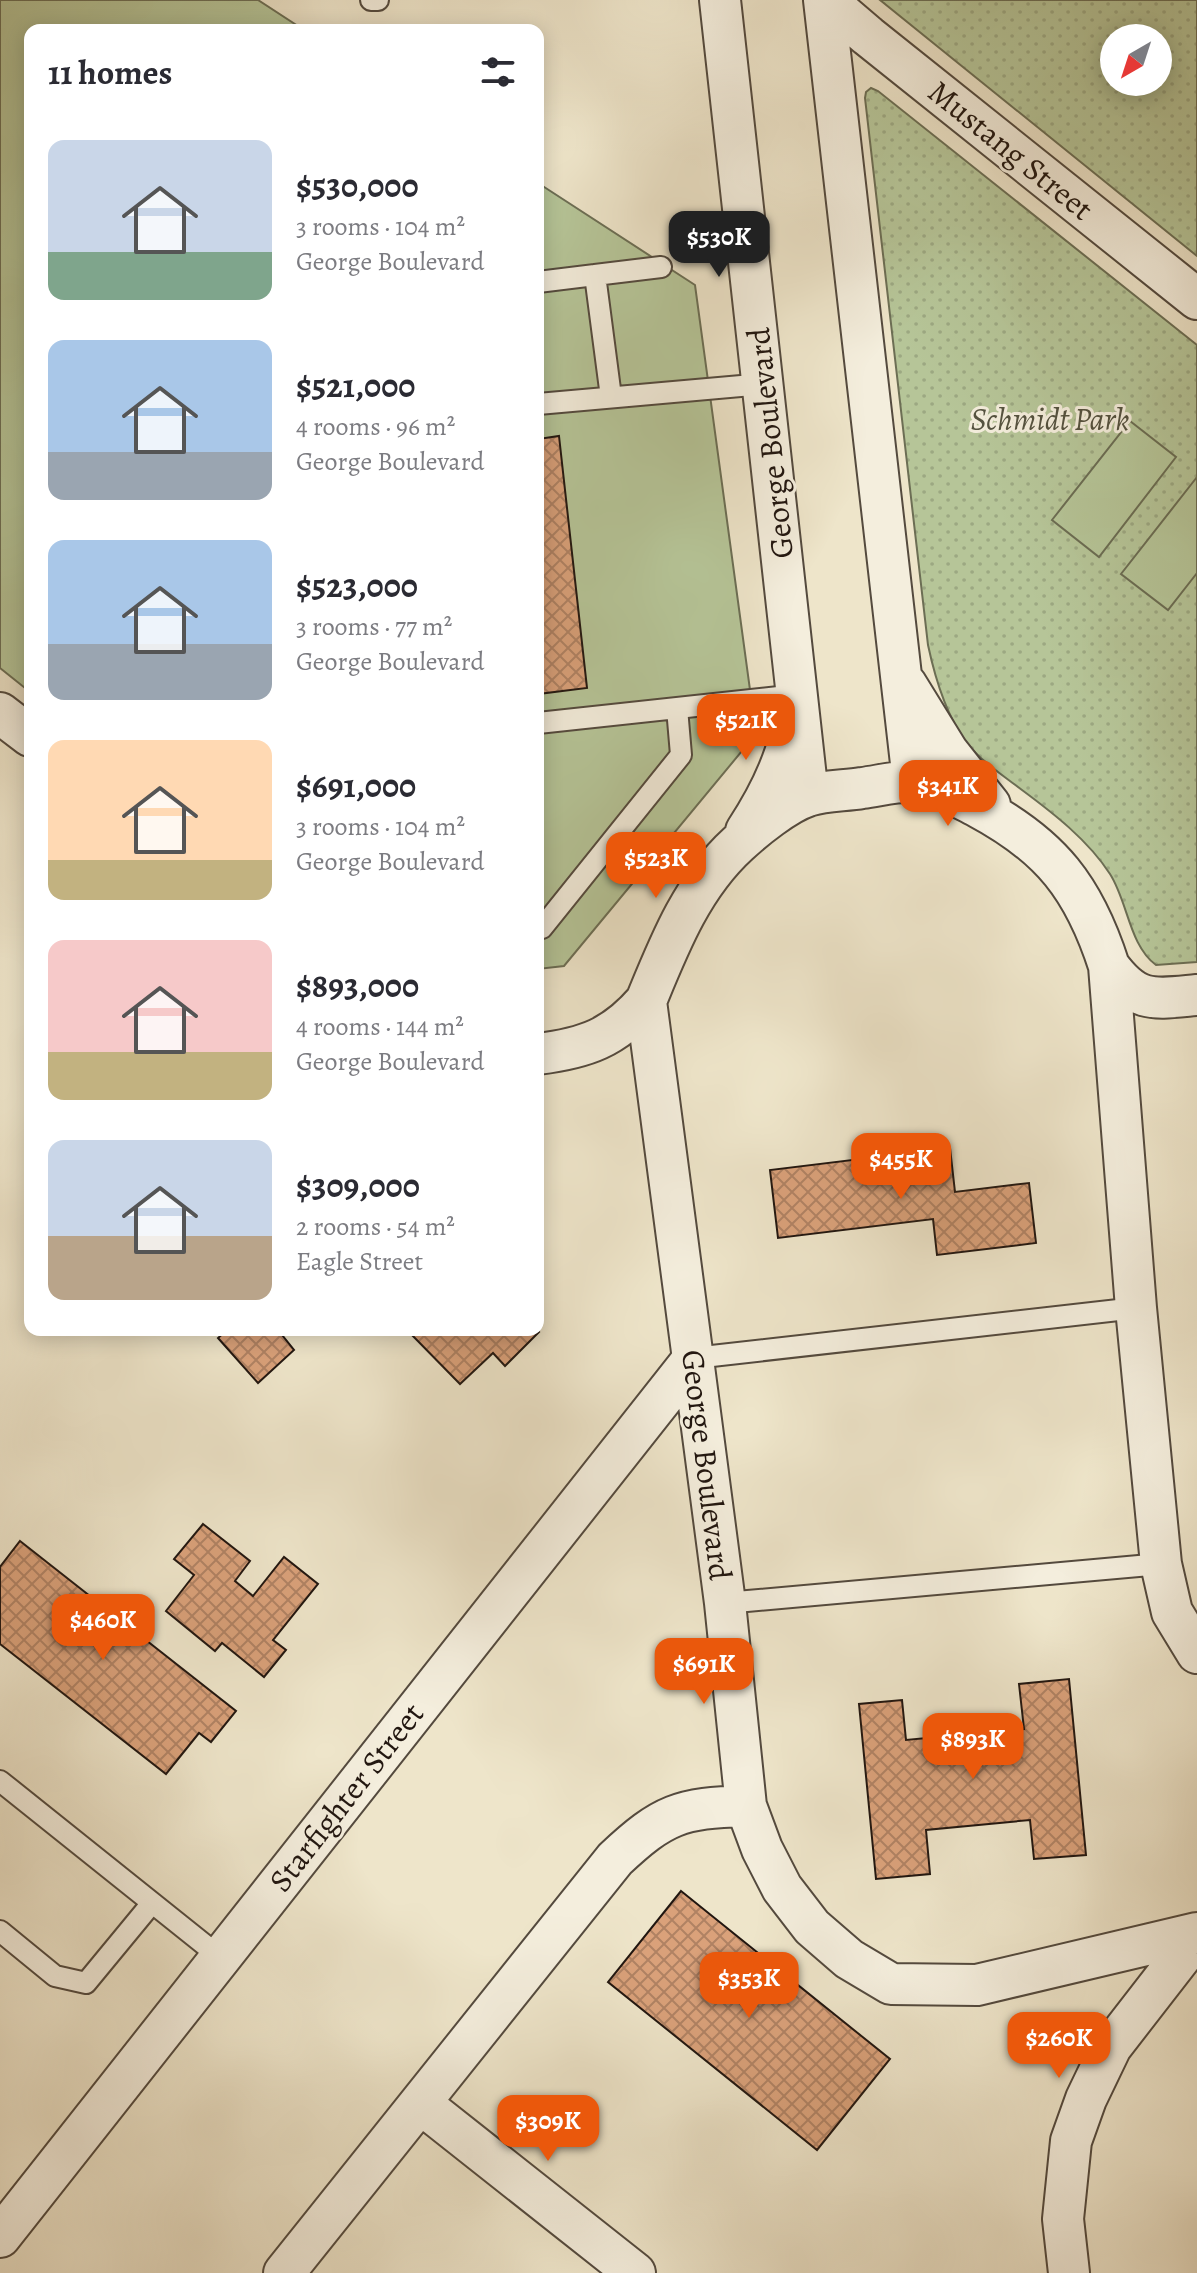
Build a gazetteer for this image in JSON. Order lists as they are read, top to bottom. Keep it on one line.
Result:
{"streets":{"street":["Mustang Street","George Boulevard","Starfighter Street"]},"crossings":[["Mustang Street","George Boulevard"],["George Boulevard","Starfighter Street"]],"parks":["Schmidt Park"],"north":"bottom left","page":{"heading":"11 homes","list":[{"name":"$530,000","note":"3 rooms · 104 m² · George Boulevard"},{"name":"$521,000","note":"4 rooms · 96 m² · George Boulevard"},{"name":"$523,000","note":"3 rooms · 77 m² · George Boulevard"},{"name":"$691,000","note":"3 rooms · 104 m² · George Boulevard"},{"name":"$893,000","note":"4 rooms · 144 m² · George Boulevard"},{"name":"$309,000","note":"2 rooms · 54 m² · Eagle Street"}],"price":["$530K","$521K","$341K","$523K","$455K","$460K","$691K","$893K","$353K","$260K","$309K"]}}
